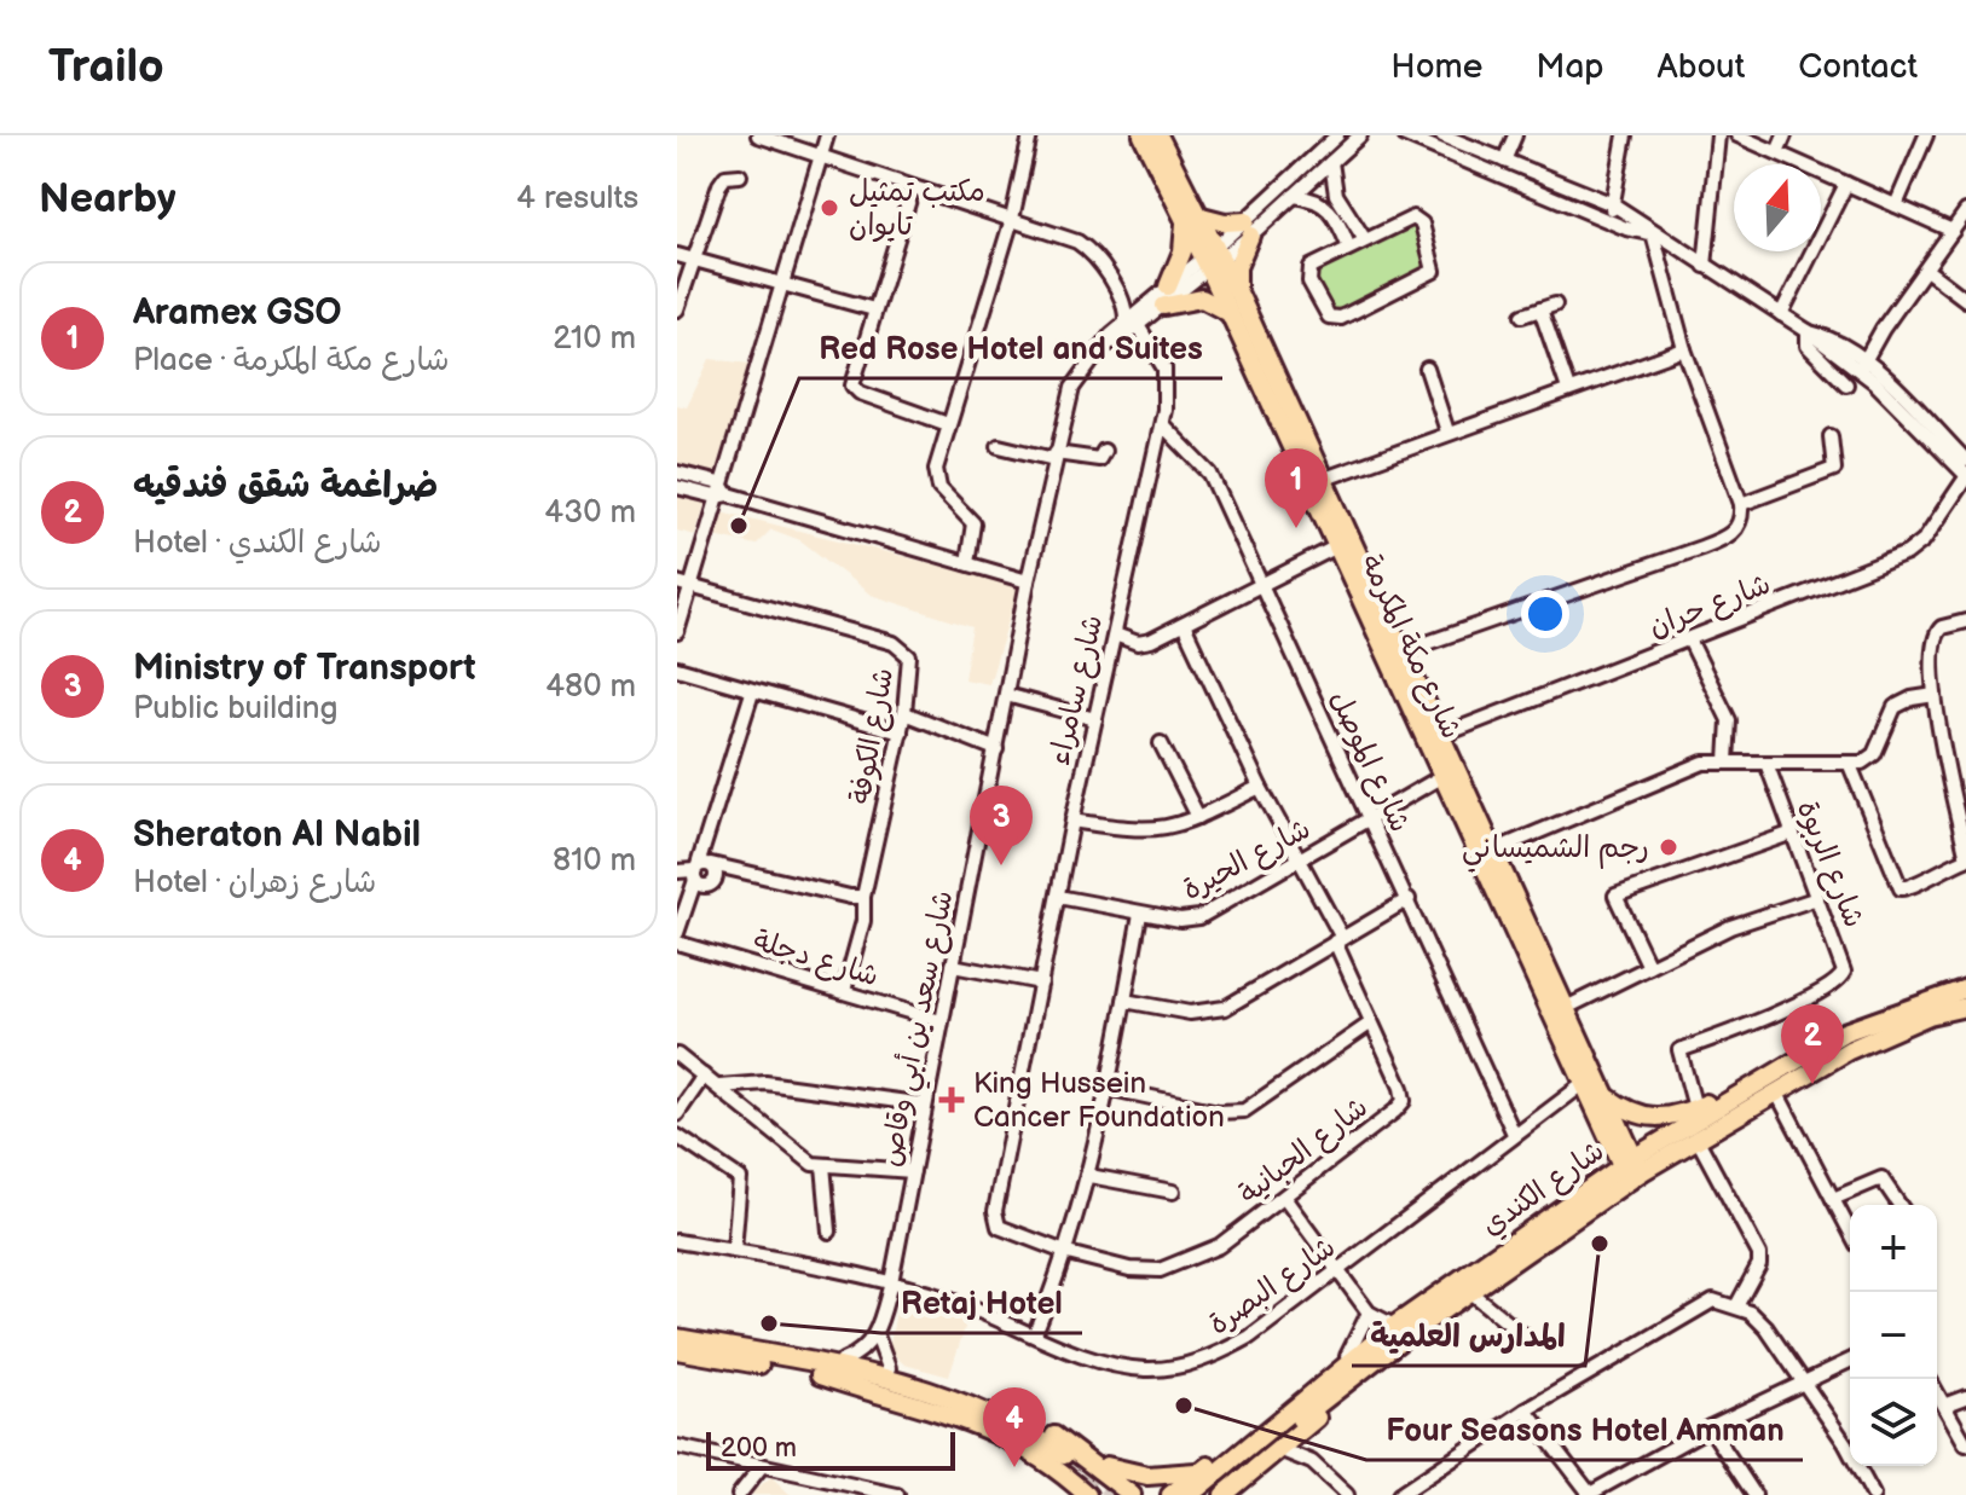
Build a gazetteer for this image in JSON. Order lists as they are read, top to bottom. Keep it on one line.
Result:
{"streets":{"main road":["شارع مكة المكرمة","شارع الكندي"],"street":["شارع حران","شارع سامراء","شارع الكوفة","شارع الموصل","شارع الحيرة","شارع الربوة","شارع دجلة","شارع سعد بن أبي وقاص","شارع الحبانية","شارع البصرة"]},"crossings":[["شارع حران","شارع مكة المكرمة"],["شارع مكة المكرمة","شارع الحيرة"],["شارع مكة المكرمة","شارع سعد بن أبي وقاص"],["شارع مكة المكرمة","شارع الكندي"],["شارع مكة المكرمة","شارع البصرة"],["شارع سامراء","شارع الموصل"],["شارع سامراء","شارع الحيرة"],["شارع سامراء","شارع سعد بن أبي وقاص"],["شارع سامراء","شارع الحبانية"],["شارع الكوفة","شارع دجلة"],["شارع الموصل","شارع الحيرة"],["شارع الموصل","شارع البصرة"],["شارع الحيرة","شارع الحبانية"],["شارع دجلة","شارع سعد بن أبي وقاص"],["شارع سعد بن أبي وقاص","شارع البصرة"]],"places":{"other":["مكتب تمثيل تايوان","Red Rose Hotel and Suites","رجم الشميساني","المدارس العلمية","Retaj Hotel","Four Seasons Hotel Amman"],"health":["King Hussein Cancer Foundation"]},"scale_bar":"200 m","north":"top","page":{"header":"Trailo","nav":["Home","Map","About","Contact"],"heading":["Nearby","4 results"],"list":[{"mark":"1","name":"Aramex GSO","note":"Place · شارع مكة المكرمة","value":"210 m"},{"mark":"2","name":"ضراغمة شقق فندقيه","note":"Hotel · شارع الكندي","value":"430 m"},{"mark":"3","name":"Ministry of Transport","note":"Public building","value":"480 m"},{"mark":"4","name":"Sheraton Al Nabil","note":"Hotel · شارع زهران","value":"810 m"}],"pins":["1","3","2","4"],"map_buttons":["+","−"],"scale":"200 m"}}
